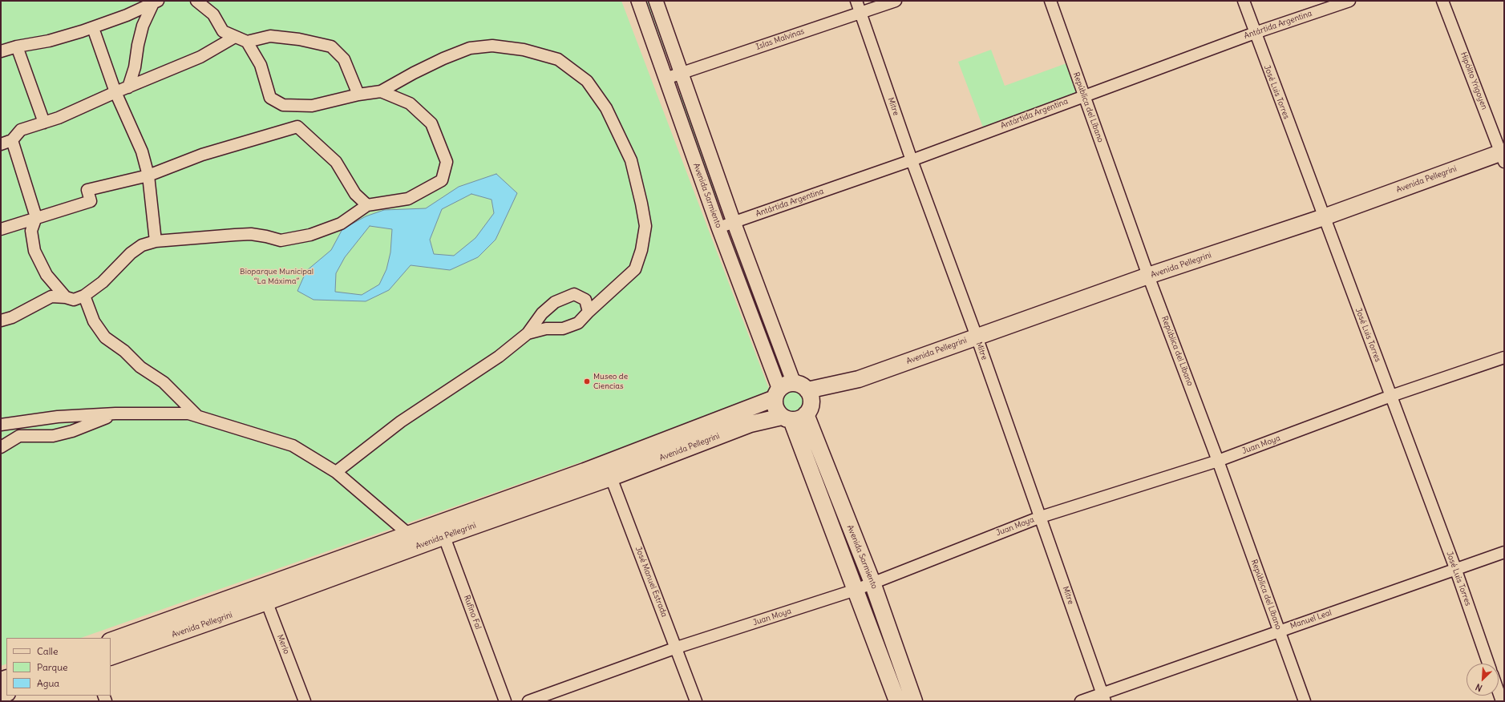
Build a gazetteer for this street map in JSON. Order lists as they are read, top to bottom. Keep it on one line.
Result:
{"streets":{"main road":["Avenida Pellegrini","Avenida Sarmiento"],"street":["Antártida Argentina","Islas Malvinas","Hipólito Yrigoyen","José Luis Torres","Mitre","República del Líbano","Juan Moya","José Manuel Estrada","Rufino Fal","Manuel Leal","Merlo"]},"crossings":[["Antártida Argentina","José Luis Torres"],["Antártida Argentina","Mitre"],["Antártida Argentina","República del Líbano"],["Antártida Argentina","Avenida Sarmiento"],["Islas Malvinas","Mitre"],["Islas Malvinas","Avenida Sarmiento"],["Hipólito Yrigoyen","Avenida Pellegrini"],["José Luis Torres","Avenida Pellegrini"],["José Luis Torres","Juan Moya"],["José Luis Torres","Manuel Leal"],["Mitre","Avenida Pellegrini"],["Mitre","Juan Moya"],["Mitre","Manuel Leal"],["República del Líbano","Avenida Pellegrini"],["República del Líbano","Juan Moya"],["República del Líbano","Manuel Leal"],["Avenida Pellegrini","Avenida Sarmiento"],["Avenida Pellegrini","José Manuel Estrada"],["Avenida Pellegrini","Rufino Fal"],["Avenida Pellegrini","Merlo"],["Avenida Sarmiento","Juan Moya"],["Juan Moya","José Manuel Estrada"]],"parks":["Bioparque Municipal “La Máxima”"],"places":["Museo de Ciencias"],"legend":["Calle","Parque","Agua"],"north":"bottom left"}
